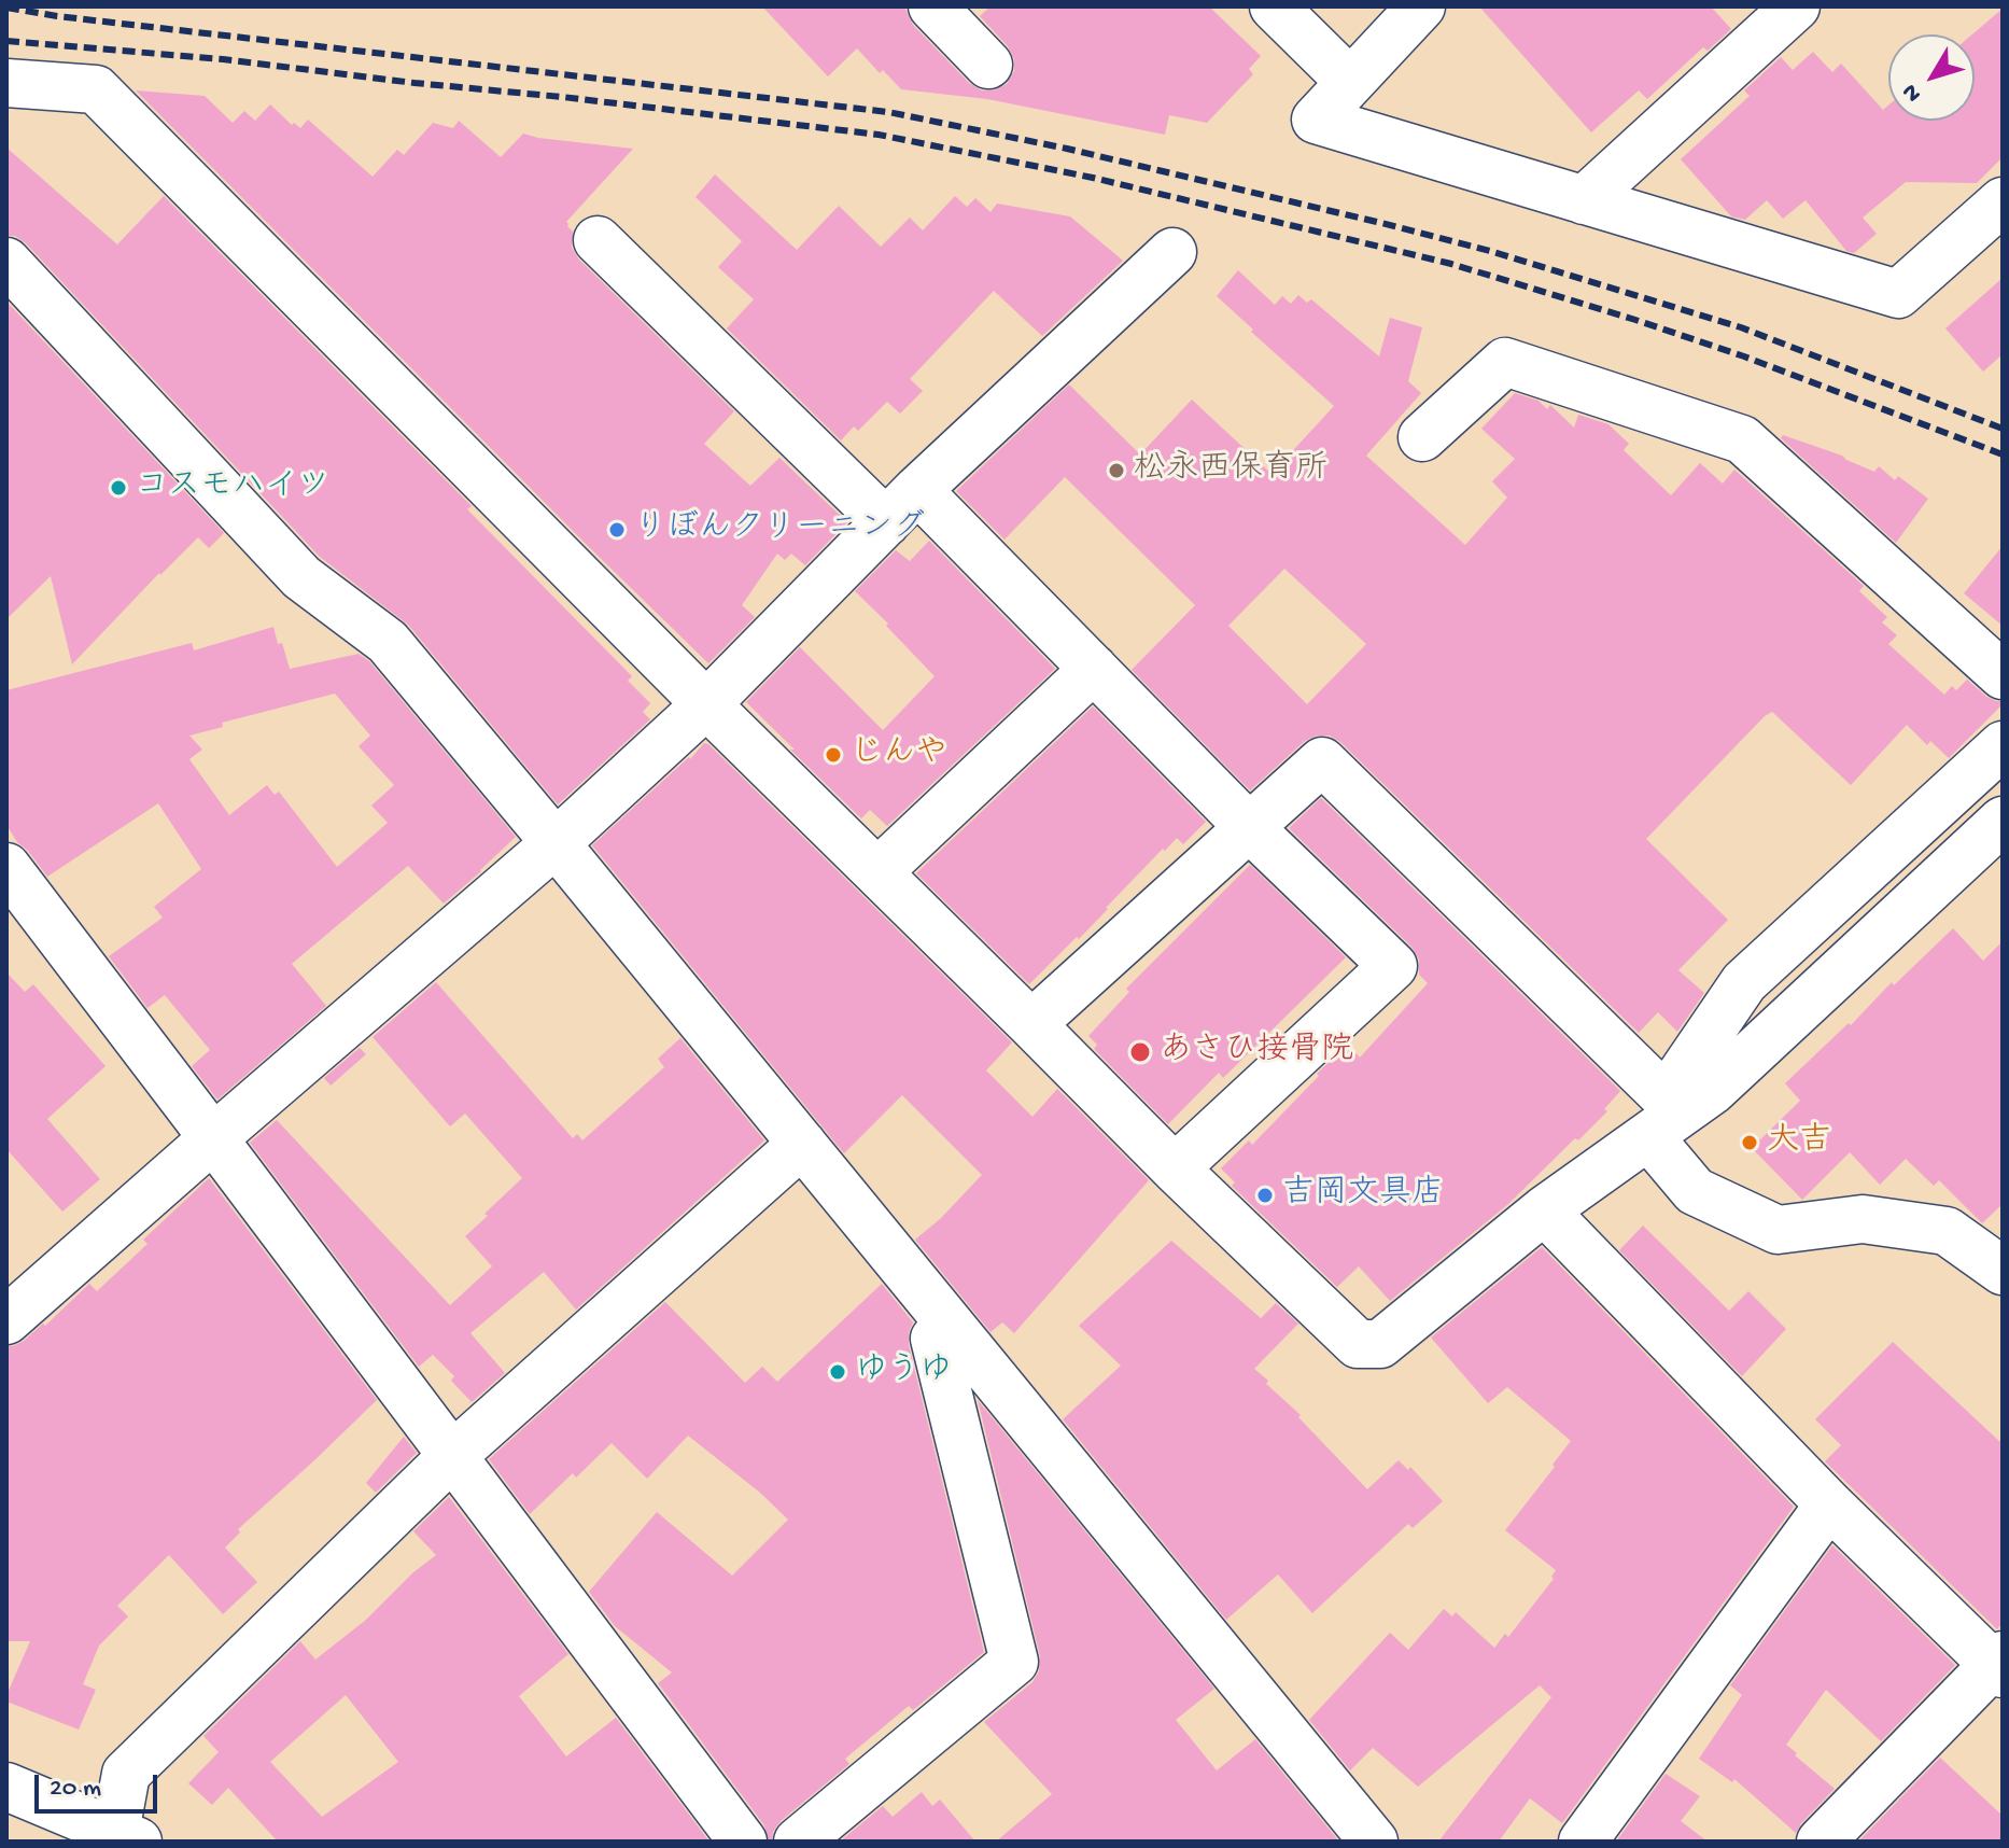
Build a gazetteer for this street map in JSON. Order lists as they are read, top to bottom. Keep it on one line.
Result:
{"places":["松永西保育所","コスモハイツ","りぼんクリーニング","じんや","あさひ接骨院","大吉","吉岡文具店","ゆうゆ"],"scale_bar":"20 m","north":"bottom left"}
